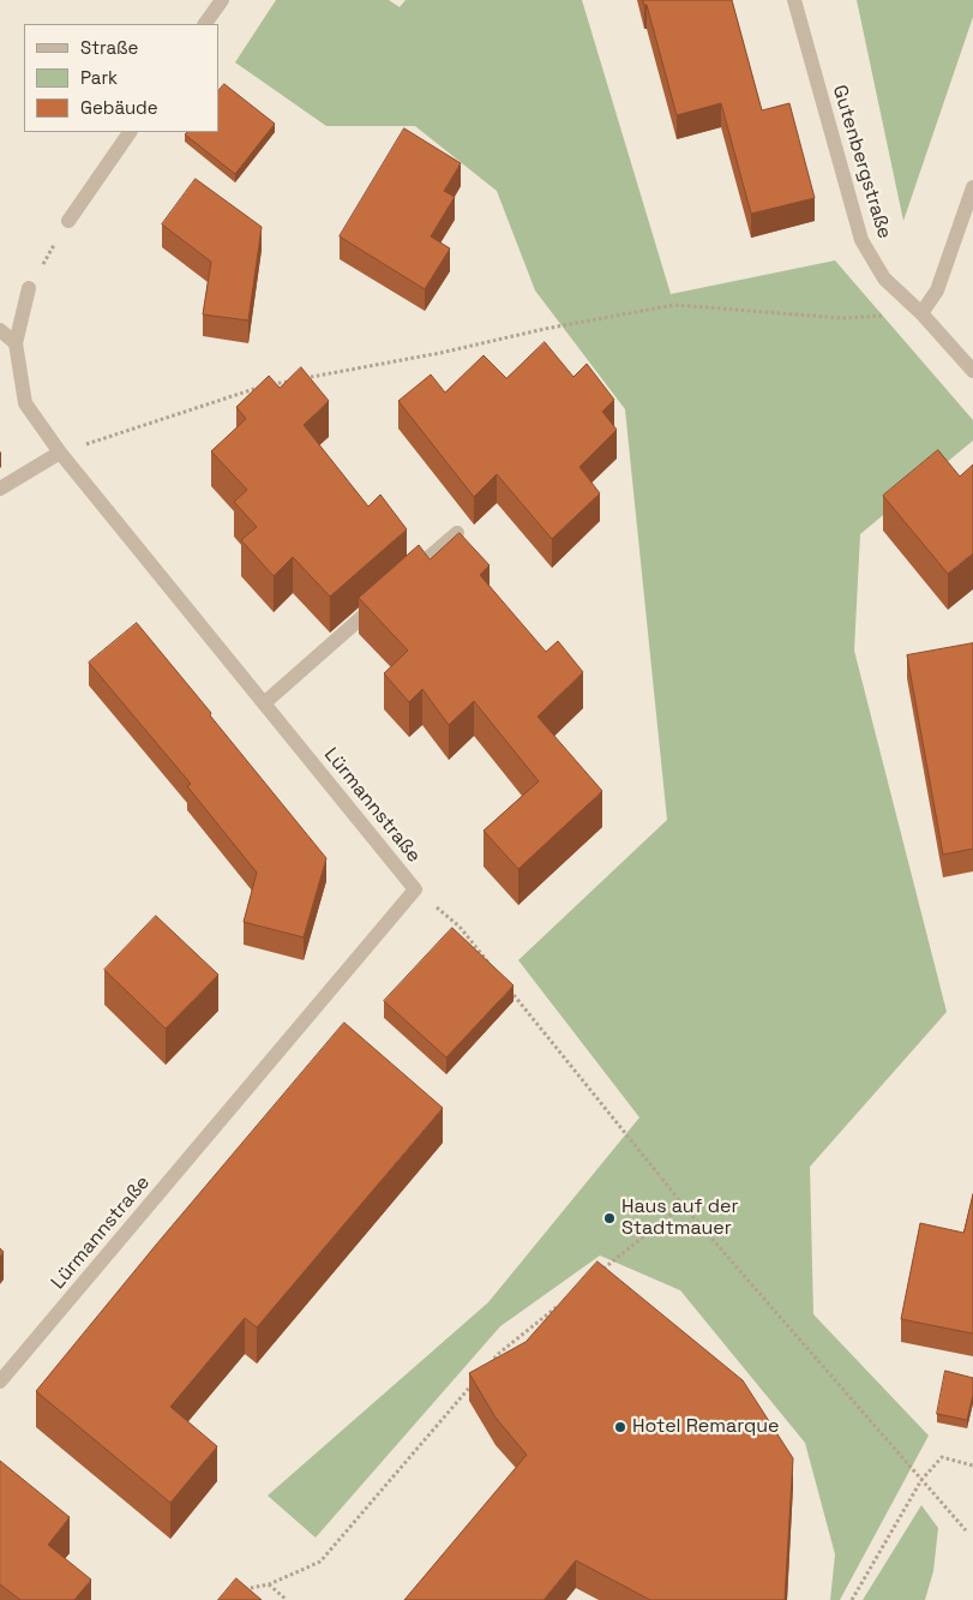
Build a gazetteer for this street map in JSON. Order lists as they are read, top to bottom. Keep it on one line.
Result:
{"streets":{"street":["Gutenbergstraße","Lürmannstraße"]},"places":["Haus auf der Stadtmauer","Hotel Remarque"],"legend":["Straße","Park","Gebäude"]}
